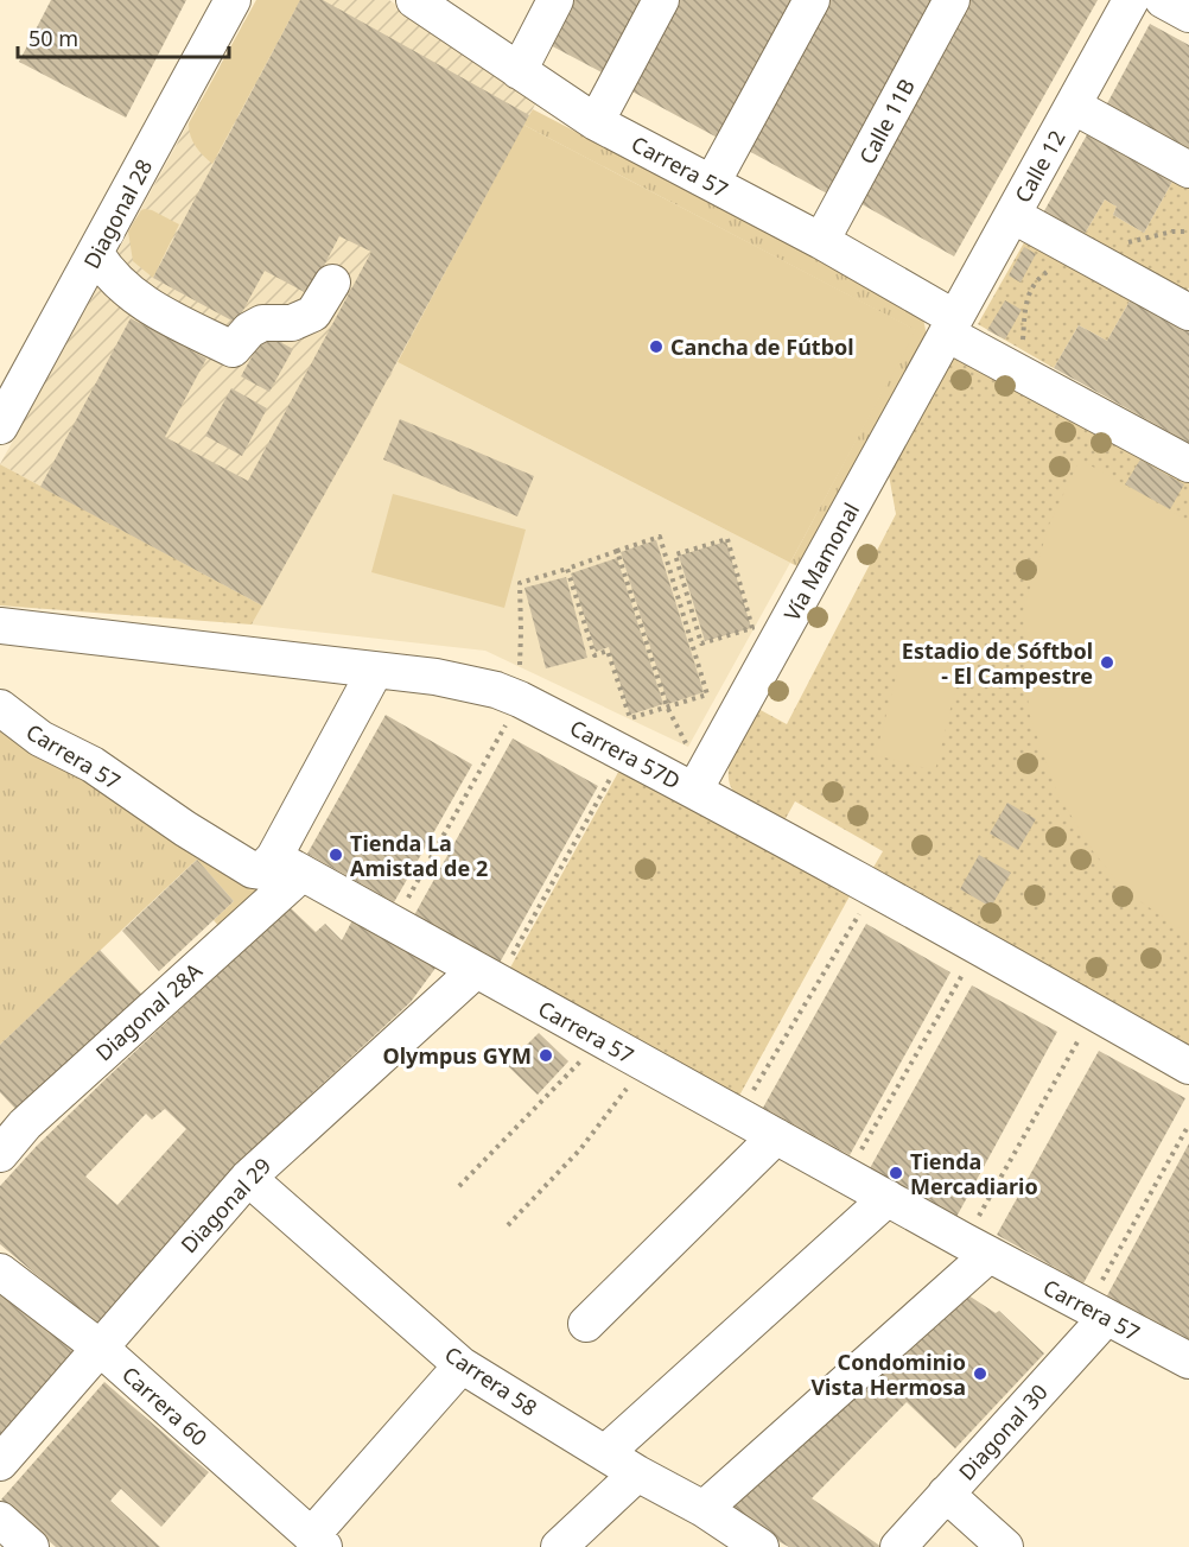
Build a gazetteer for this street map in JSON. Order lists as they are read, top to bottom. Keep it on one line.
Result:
{"streets":{"street":["Calle 11B","Carrera 57","Calle 12","Diagonal 28","Vía Mamonal","Carrera 57D","Diagonal 28A","Diagonal 29","Carrera 58","Carrera 60","Diagonal 30"]},"crossings":[["Calle 11B","Carrera 57"],["Carrera 57","Calle 12"],["Carrera 57","Vía Mamonal"],["Carrera 57","Diagonal 28A"],["Carrera 57","Diagonal 29"],["Carrera 57","Diagonal 30"],["Calle 12","Vía Mamonal"],["Vía Mamonal","Carrera 57D"],["Carrera 57D","Diagonal 28A"],["Diagonal 29","Carrera 58"],["Diagonal 29","Carrera 60"]],"places":["Cancha de Fútbol","Estadio de Sóftbol - El Campestre","Tienda La Amistad de 2","Olympus GYM","Tienda Mercadiario","Condominio Vista Hermosa"],"scale_bar":"50 m"}
